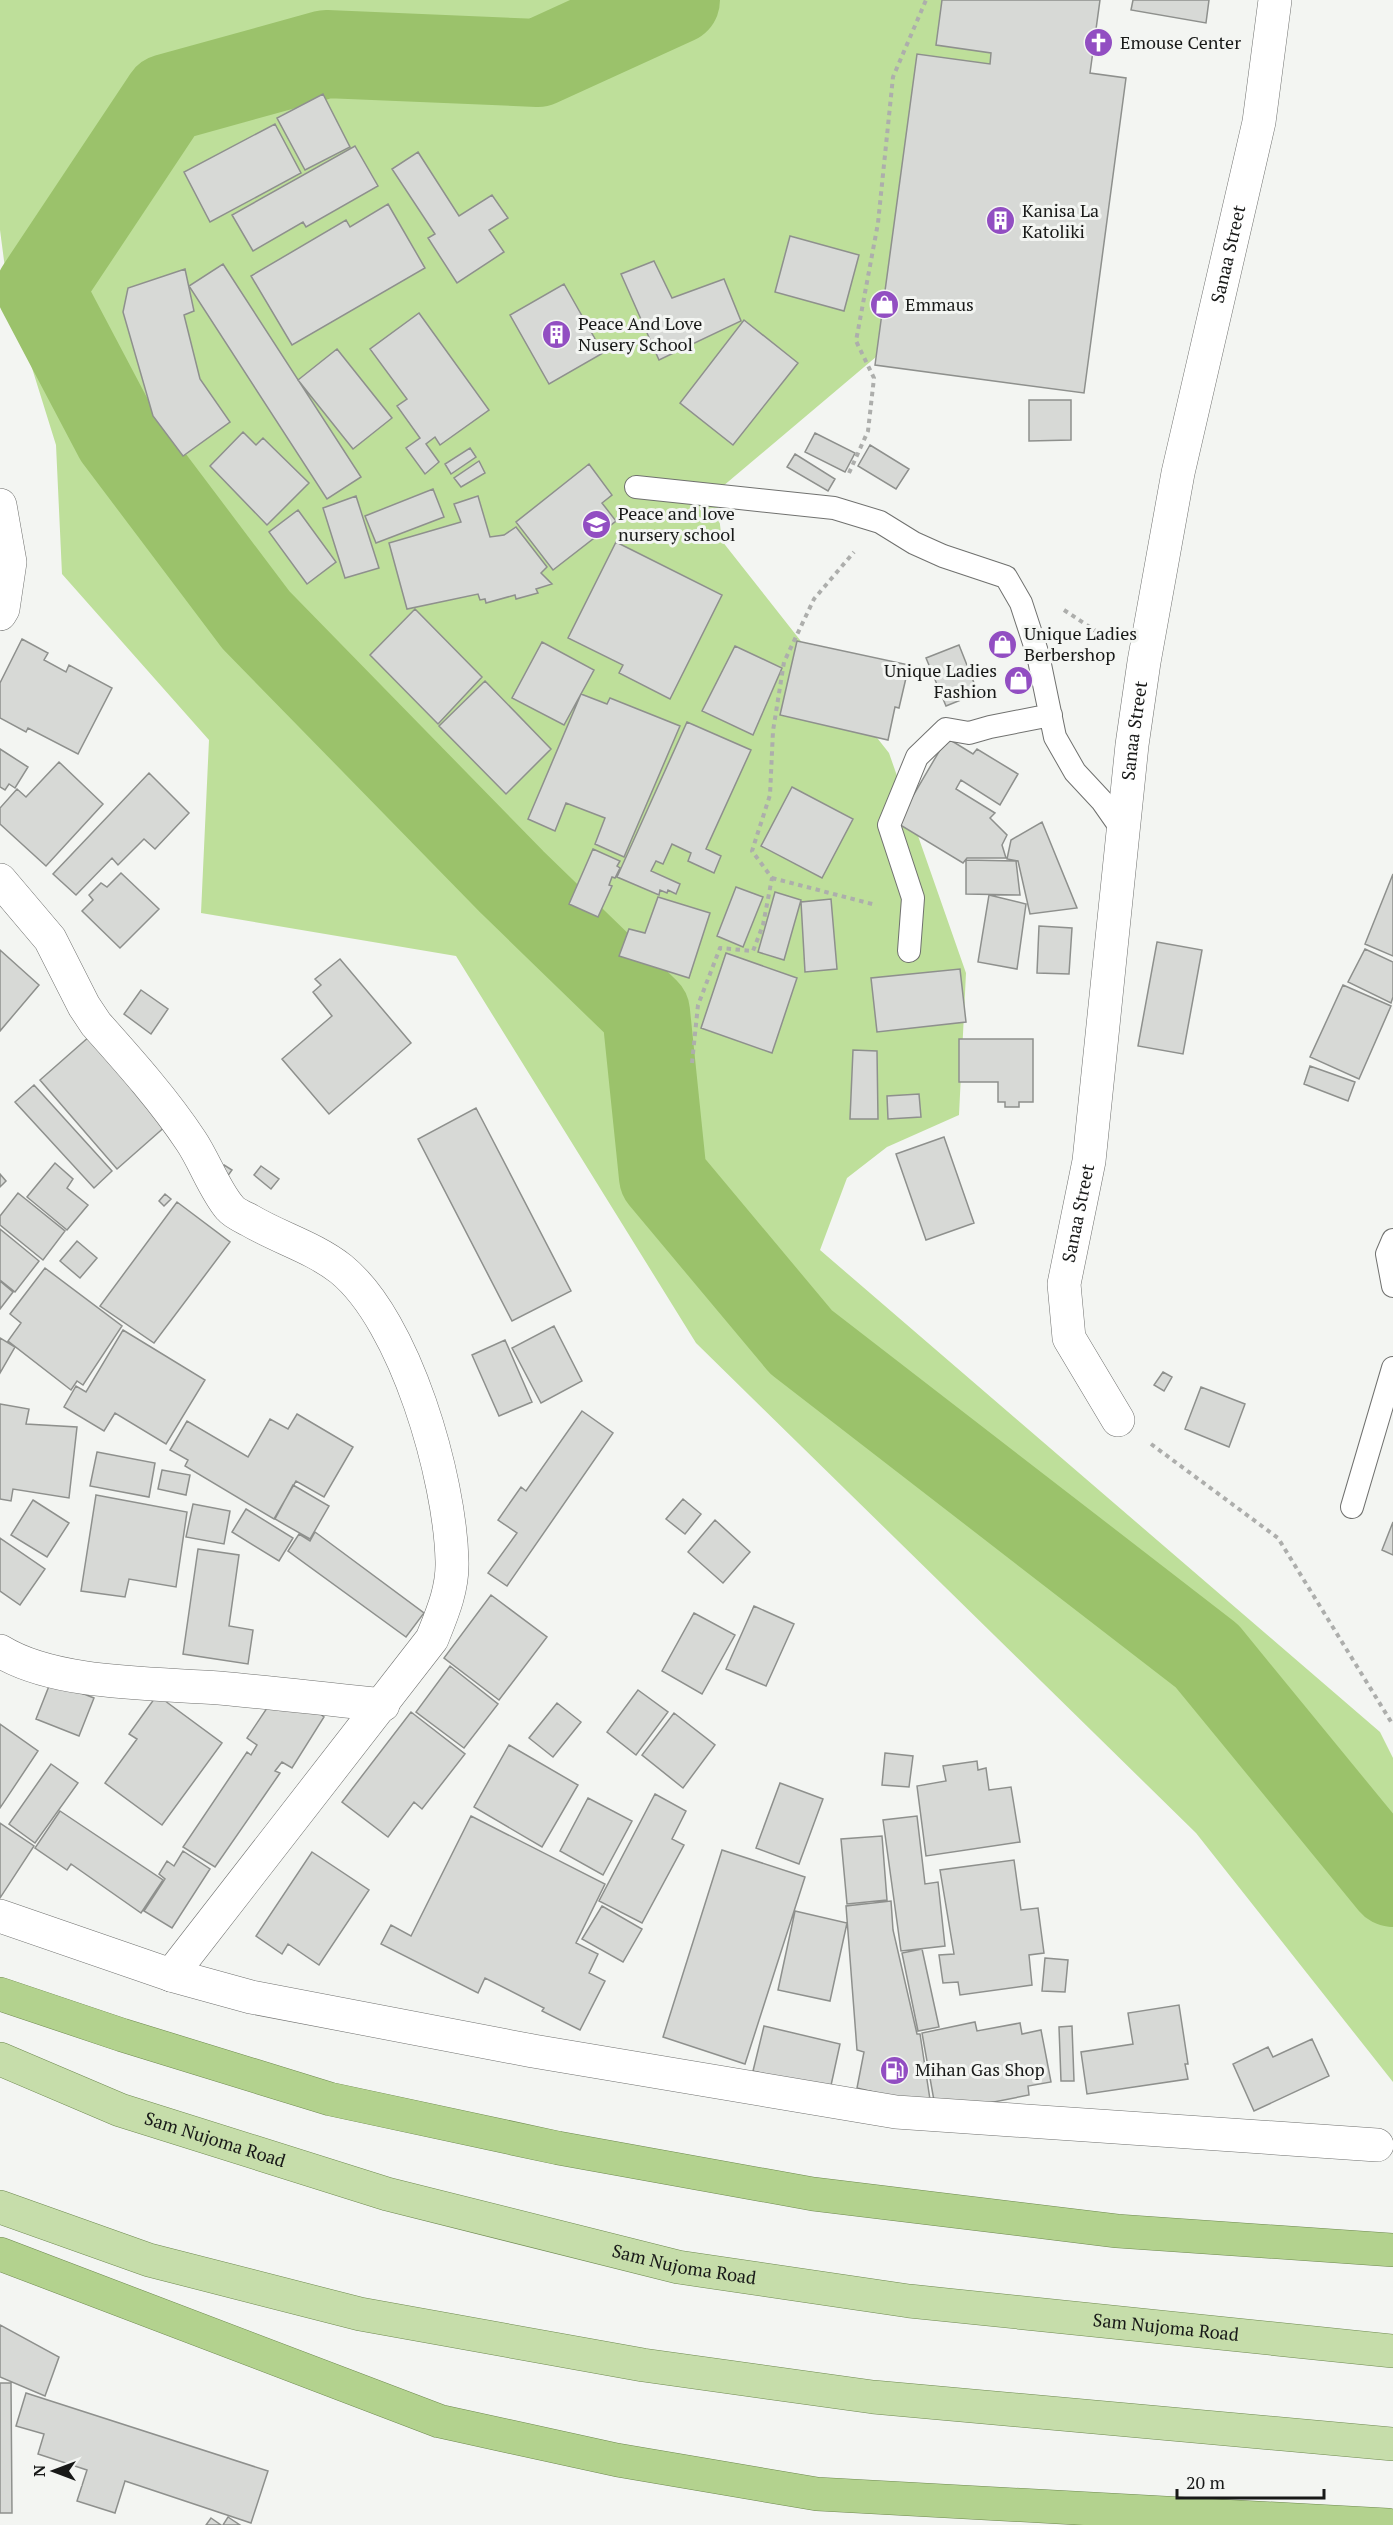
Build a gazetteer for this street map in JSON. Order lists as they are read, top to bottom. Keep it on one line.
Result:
{"streets":{"main road":["Sam Nujoma Road"],"street":["Sanaa Street"]},"places":{"church":["Emouse Center"],"building":["Kanisa La Katoliki","Peace And Love Nusery School"],"shop":["Emmaus","Unique Ladies Berbershop","Unique Ladies Fashion"],"school or university":["Peace and love nursery school"],"fuel station":["Mihan Gas Shop"]},"scale_bar":"20 m","north":"left"}
